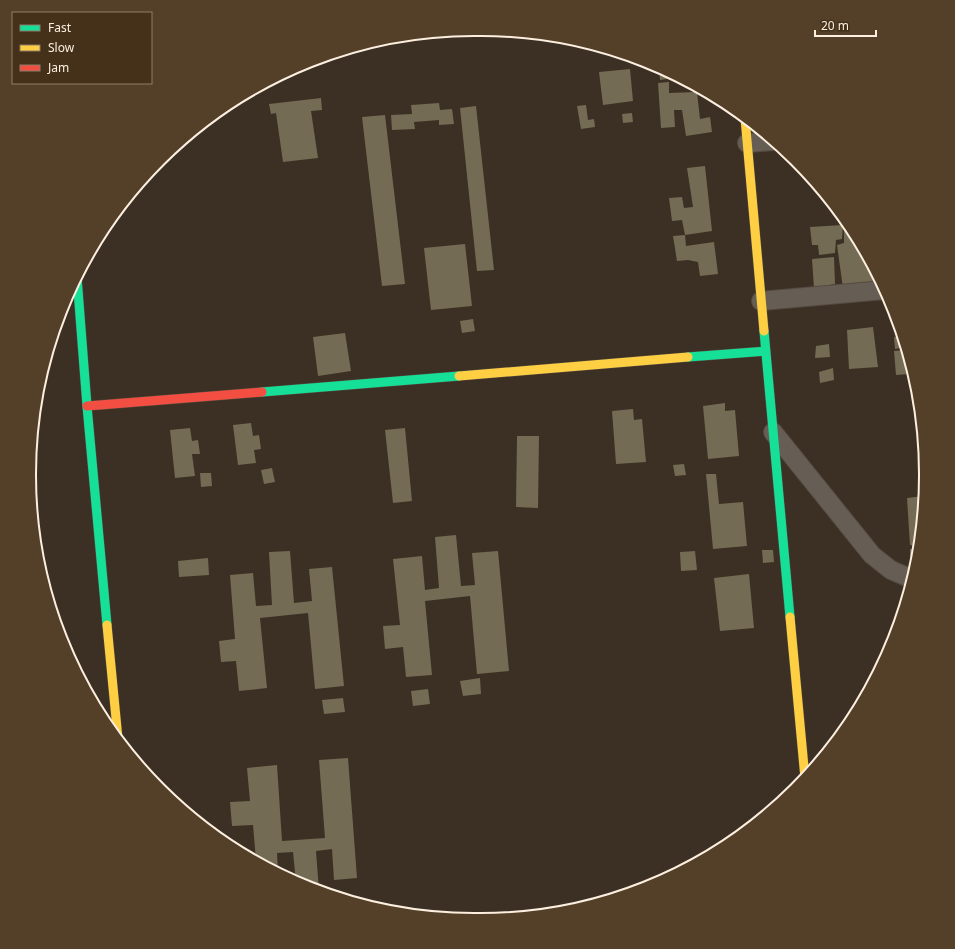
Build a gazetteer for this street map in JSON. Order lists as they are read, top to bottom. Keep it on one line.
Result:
{"legend":["Fast","Slow","Jam"],"scale_bar":"20 m"}
